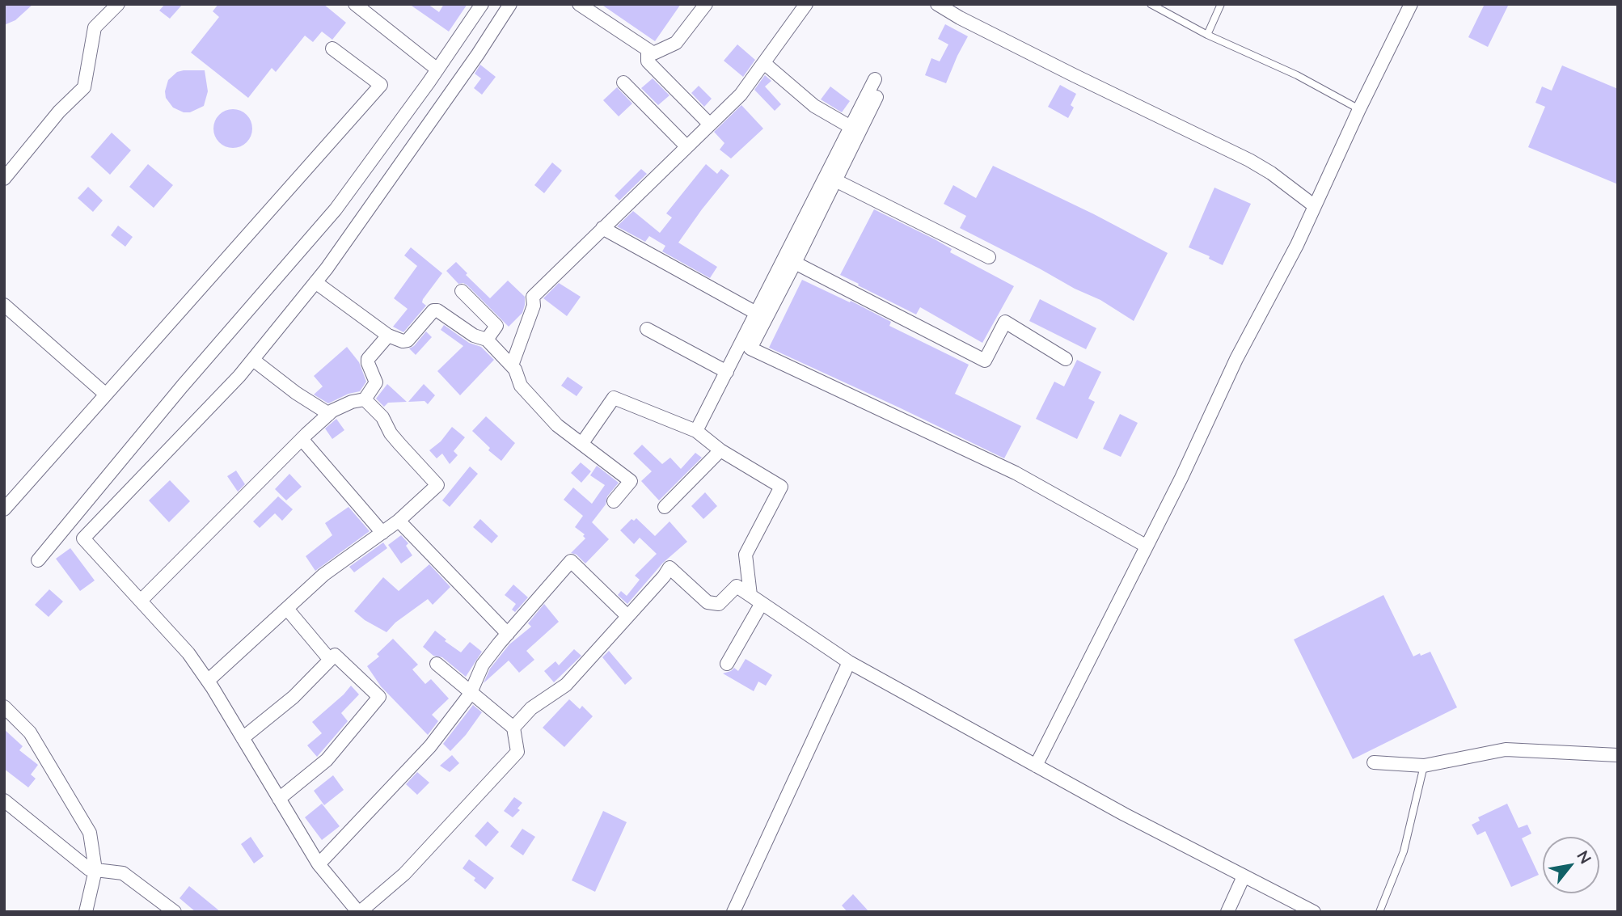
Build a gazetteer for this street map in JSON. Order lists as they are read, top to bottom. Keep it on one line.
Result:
{"north":"top right"}
